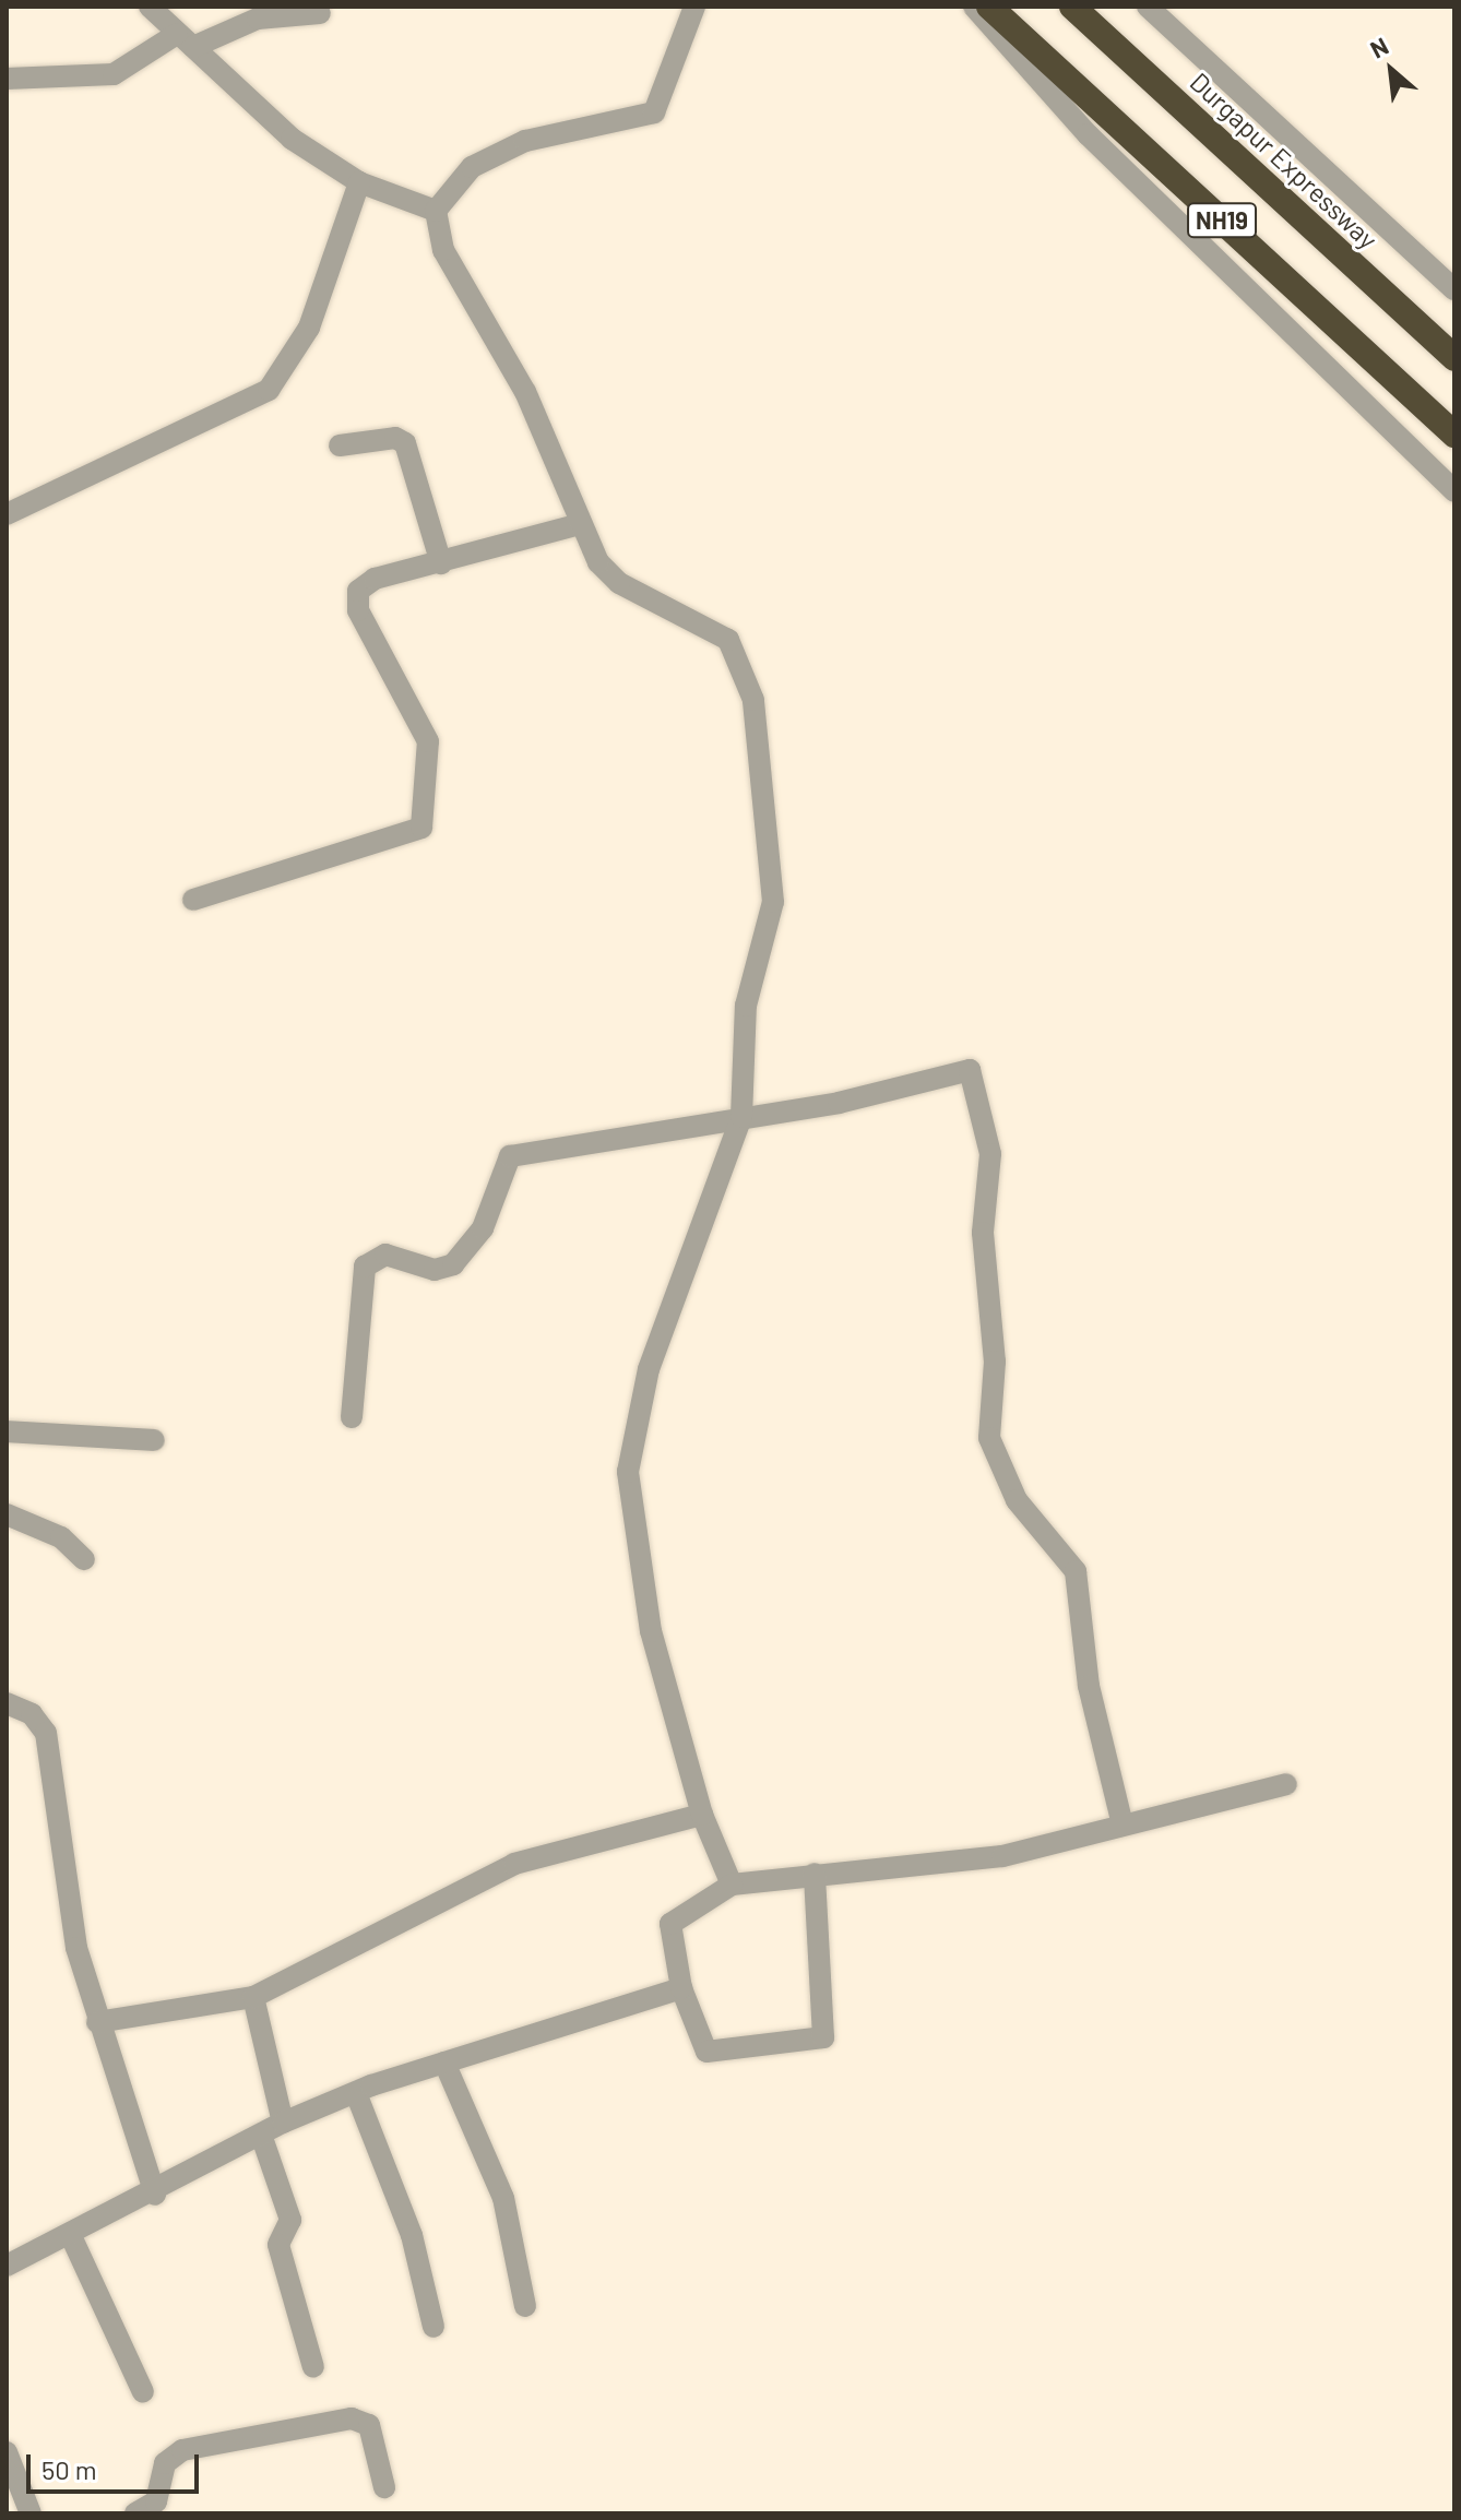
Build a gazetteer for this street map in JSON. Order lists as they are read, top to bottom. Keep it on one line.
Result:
{"streets":{"highway":["Durgapur Expressway","NH19"]},"scale_bar":"50 m","north":"top left"}
